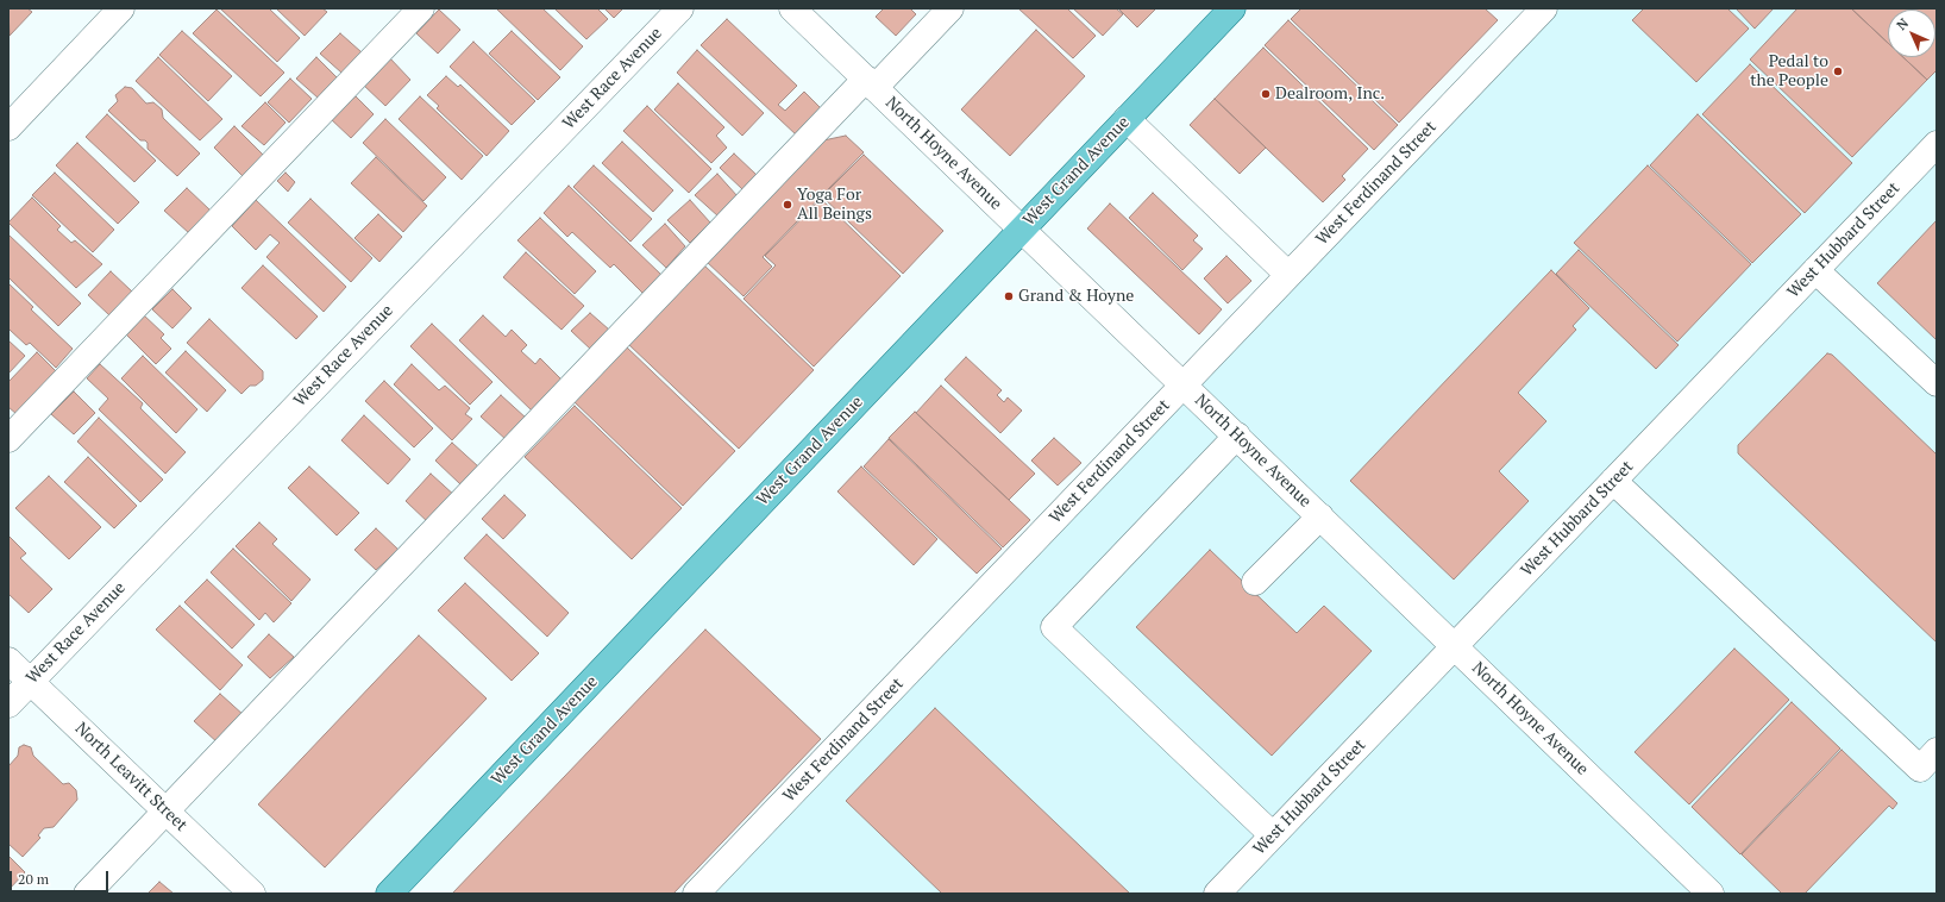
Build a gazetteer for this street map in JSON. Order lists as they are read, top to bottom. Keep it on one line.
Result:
{"streets":{"main road":["West Grand Avenue"],"street":["West Race Avenue","North Hoyne Avenue","West Ferdinand Street","West Hubbard Street","North Leavitt Street"]},"crossings":[["West Race Avenue","North Leavitt Street"],["North Hoyne Avenue","West Grand Avenue"],["North Hoyne Avenue","West Ferdinand Street"],["North Hoyne Avenue","West Hubbard Street"]],"places":["Pedal to the People","Dealroom, Inc.","Yoga For All Beings","Grand & Hoyne"],"scale_bar":"20 m","north":"top left"}
